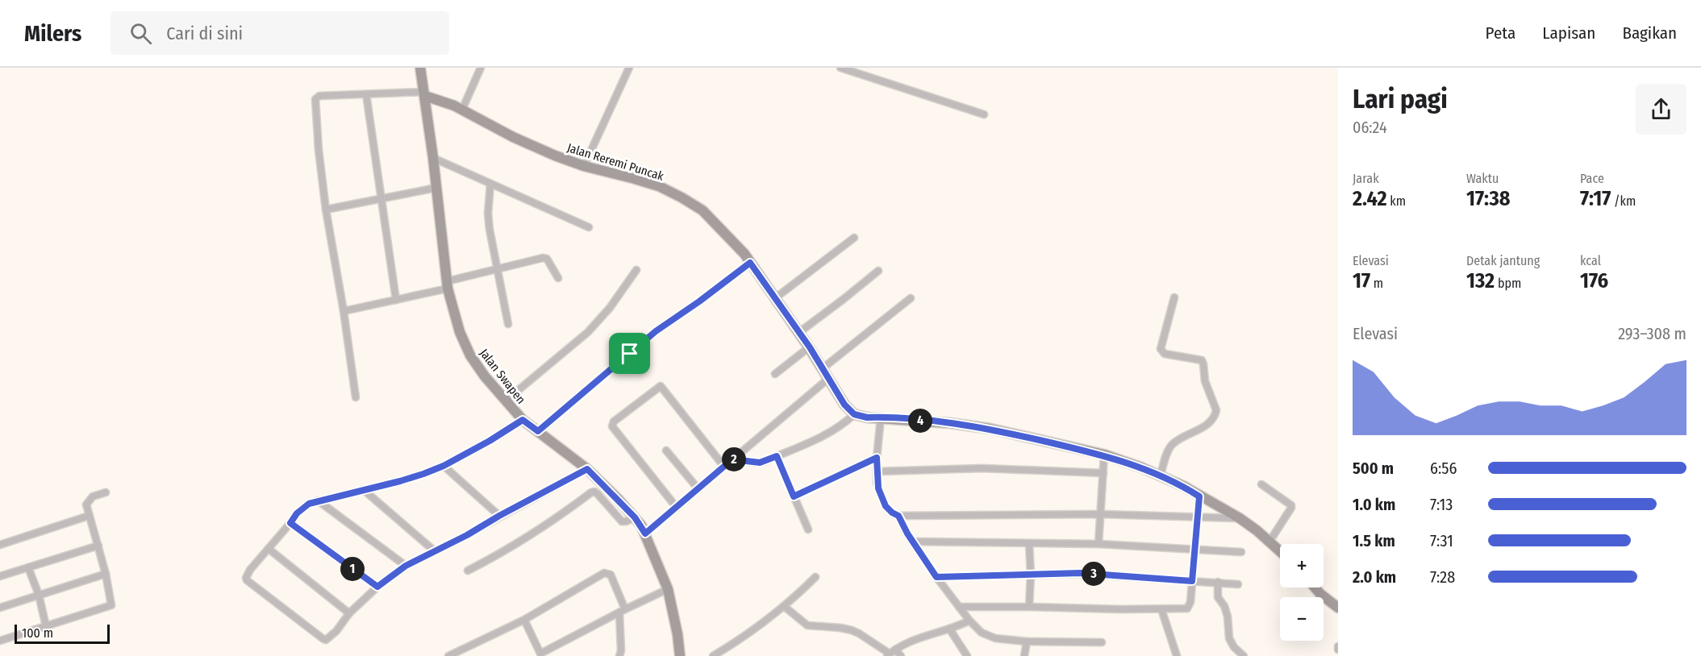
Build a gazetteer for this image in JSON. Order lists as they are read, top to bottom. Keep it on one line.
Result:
{"streets":{"street":["Jalan Reremi Puncak","Jalan Swapen"]},"scale_bar":"100 m","page":{"header":"Milers","search":"Cari di sini","nav":["Peta","Lapisan","Bagikan"],"heading":["Lari pagi","06:24"],"stats":[["Jarak","2.42 km"],["Waktu","17:38"],["Pace","7:17 /km"],["Elevasi","17 m"],["Detak jantung","132 bpm"],["kcal","176"]],"chart":["Elevasi","293–308 m"],"pins":["4","2","1","3"],"list":[{"name":"500 m","note":"6:56"},{"name":"1.0 km","note":"7:13"},{"name":"1.5 km","note":"7:31"},{"name":"2.0 km","note":"7:28"}],"map_buttons":["+","−"],"scale":"100 m"}}
